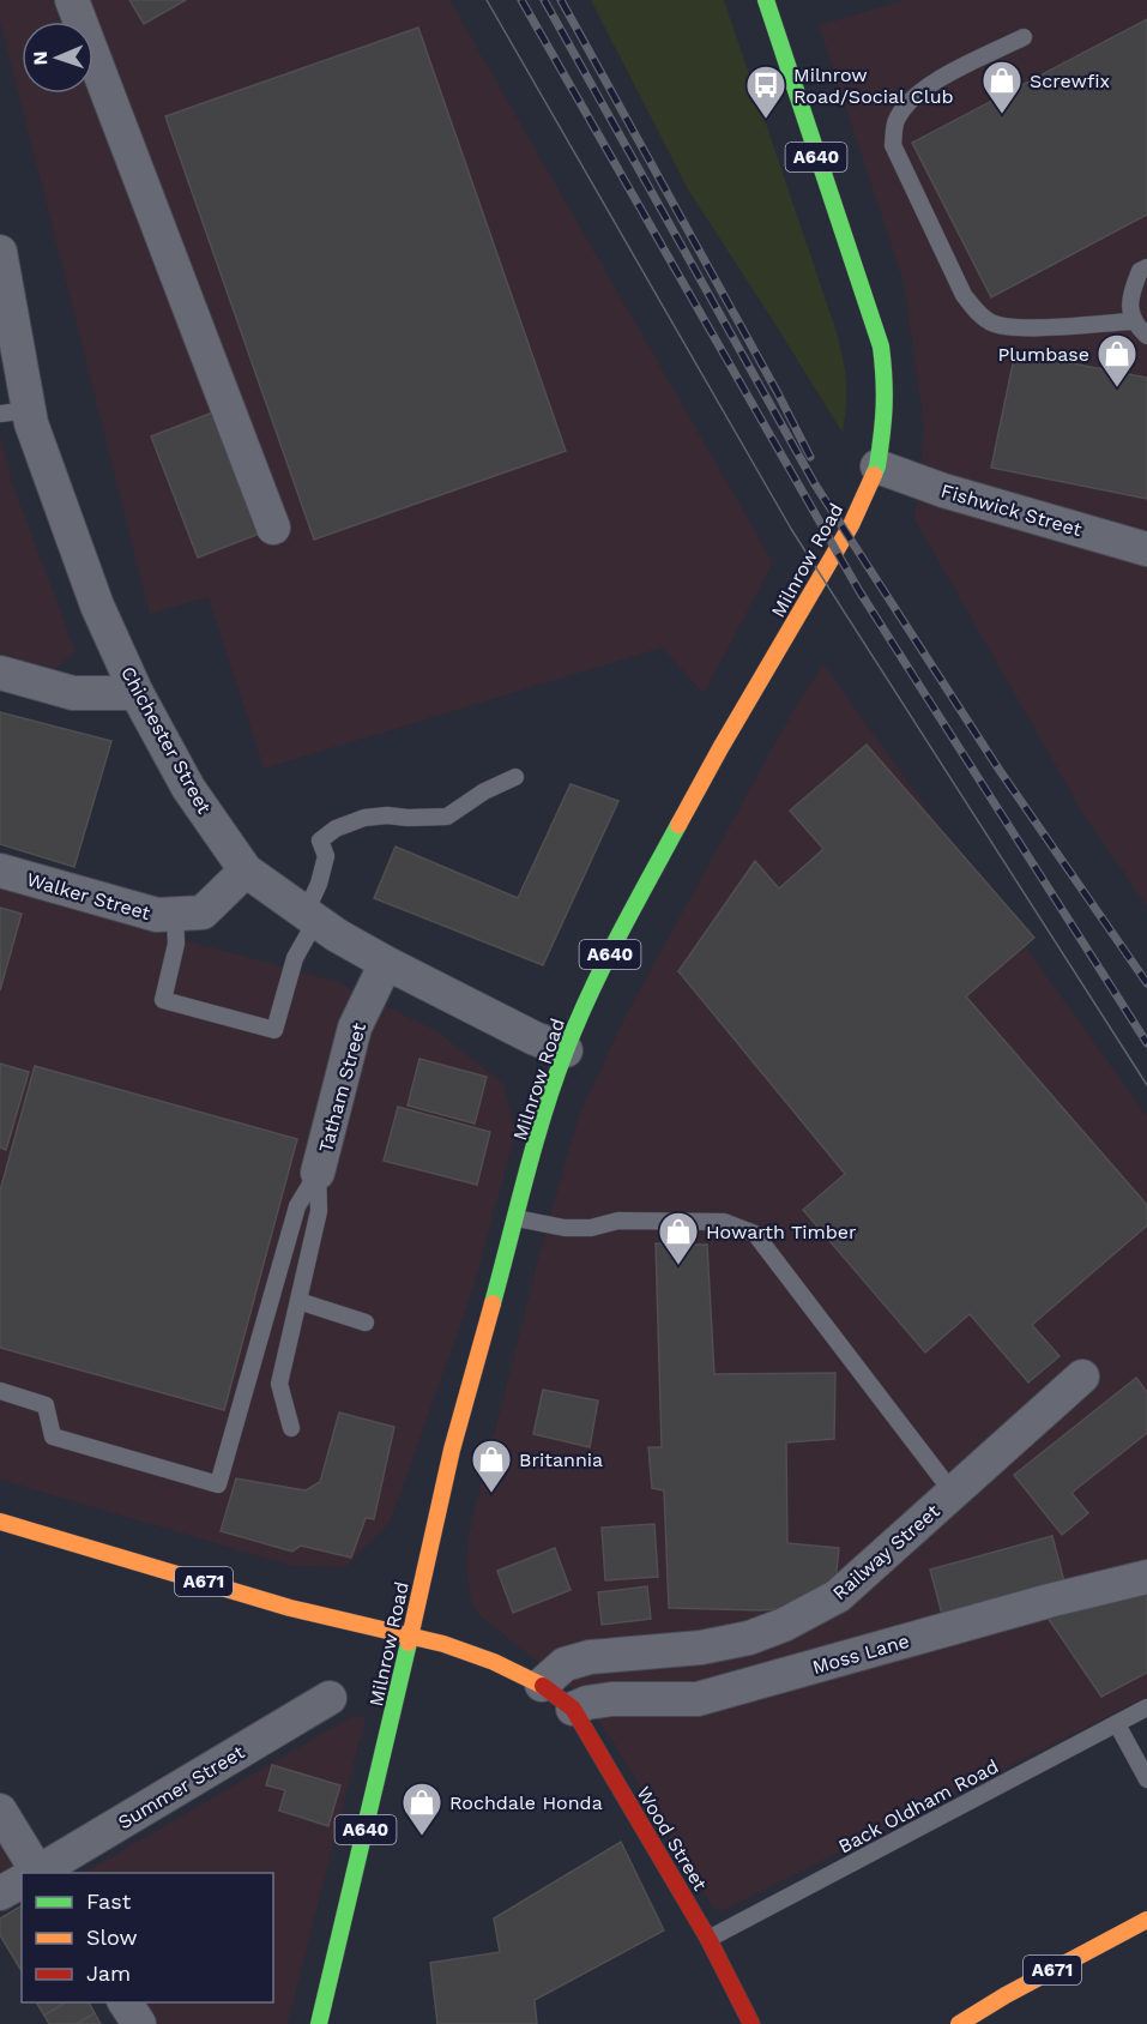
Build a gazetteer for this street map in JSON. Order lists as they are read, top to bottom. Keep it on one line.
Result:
{"streets":{"main road":["A640","Milnrow Road","A671","Wood Street"],"street":["Fishwick Street","Chichester Street","Walker Street","Tatham Street","Railway Street","Moss Lane","Summer Street"],"lane":["Back Oldham Road"]},"crossings":[["Fishwick Street","Milnrow Road"],["Milnrow Road","Chichester Street"],["Milnrow Road","A671"],["Chichester Street","Walker Street"],["Chichester Street","Tatham Street"],["Railway Street","A671"],["Railway Street","Wood Street"],["A671","Wood Street"],["Moss Lane","Wood Street"],["Back Oldham Road","Wood Street"]],"places":{"shop":["Screwfix","Plumbase","Howarth Timber","Britannia","Rochdale Honda"],"bus stop":["Milnrow Road/Social Club"]},"legend":["Fast","Slow","Jam"],"north":"left"}
